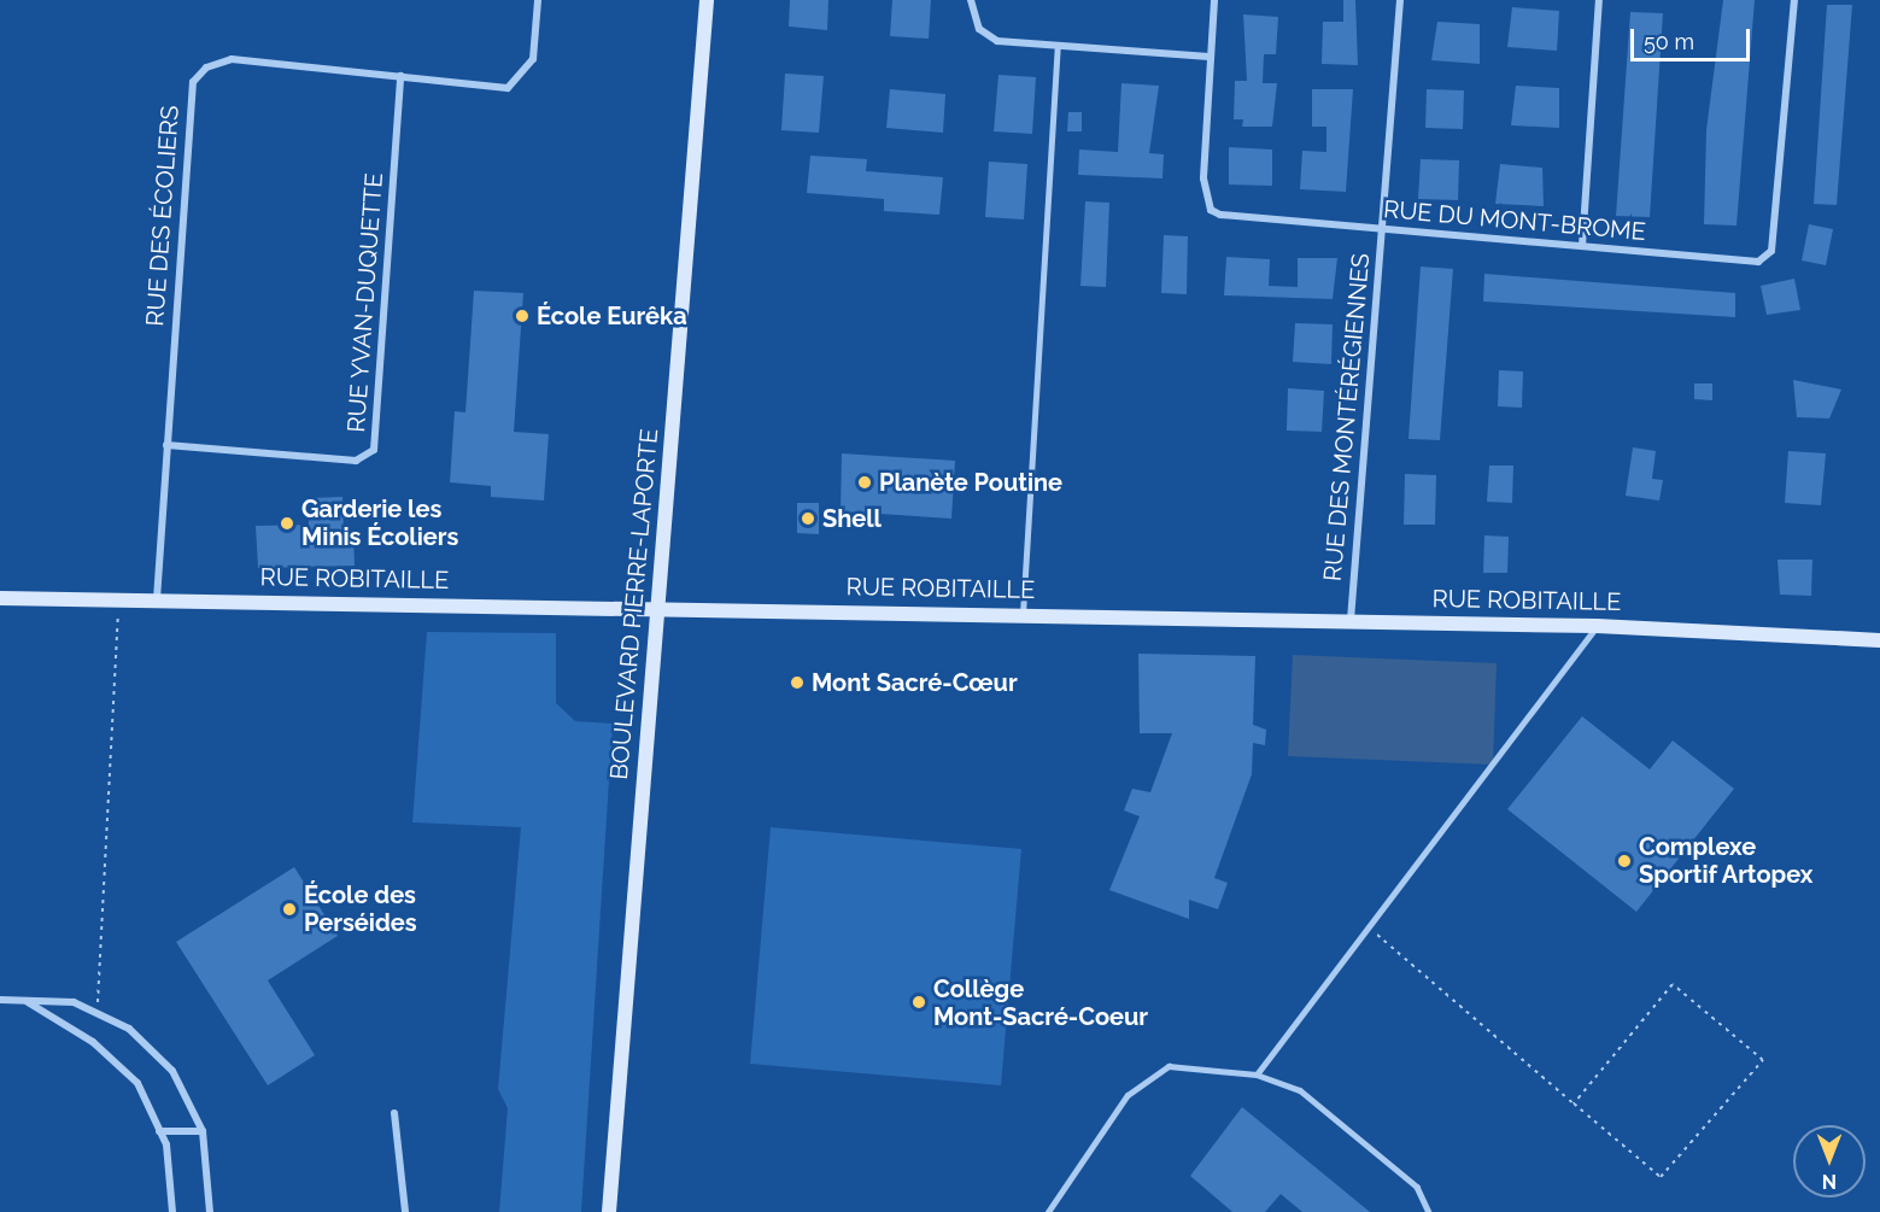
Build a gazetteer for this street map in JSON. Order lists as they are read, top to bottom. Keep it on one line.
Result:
{"streets":{"street":["RUE DES ÉCOLIERS","RUE DU MONT-BROME","RUE YVAN-DUQUETTE","RUE DES MONTÉRÉGIENNES","RUE ROBITAILLE","BOULEVARD PIERRE-LAPORTE"]},"crossings":[["RUE DES ÉCOLIERS","RUE YVAN-DUQUETTE"],["RUE DES ÉCOLIERS","RUE ROBITAILLE"],["RUE DU MONT-BROME","RUE DES MONTÉRÉGIENNES"],["RUE DES MONTÉRÉGIENNES","RUE ROBITAILLE"],["RUE ROBITAILLE","BOULEVARD PIERRE-LAPORTE"]],"places":["École Eurêka","Planète Poutine","Shell","Garderie les Minis Écoliers","Mont Sacré-Cœur","Complexe Sportif Artopex","École des Perséides","Collège Mont-Sacré-Coeur"],"scale_bar":"50 m","north":"bottom"}
